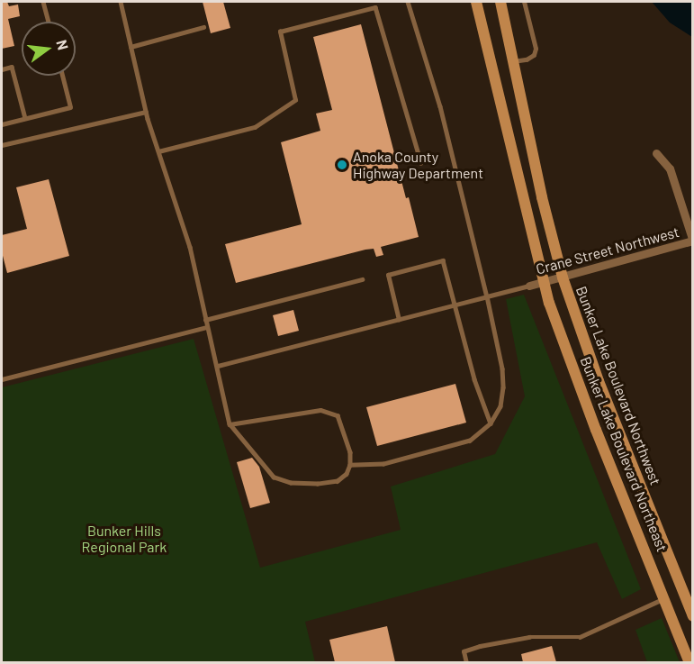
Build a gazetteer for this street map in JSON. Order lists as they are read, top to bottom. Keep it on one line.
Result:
{"streets":{"main road":["Bunker Lake Boulevard Northwest","Bunker Lake Boulevard Northeast"],"street":["Crane Street Northwest"]},"crossings":[["Crane Street Northwest","Bunker Lake Boulevard Northwest"],["Crane Street Northwest","Bunker Lake Boulevard Northeast"]],"parks":["Bunker Hills Regional Park"],"places":["Anoka County Highway Department"],"north":"right"}
